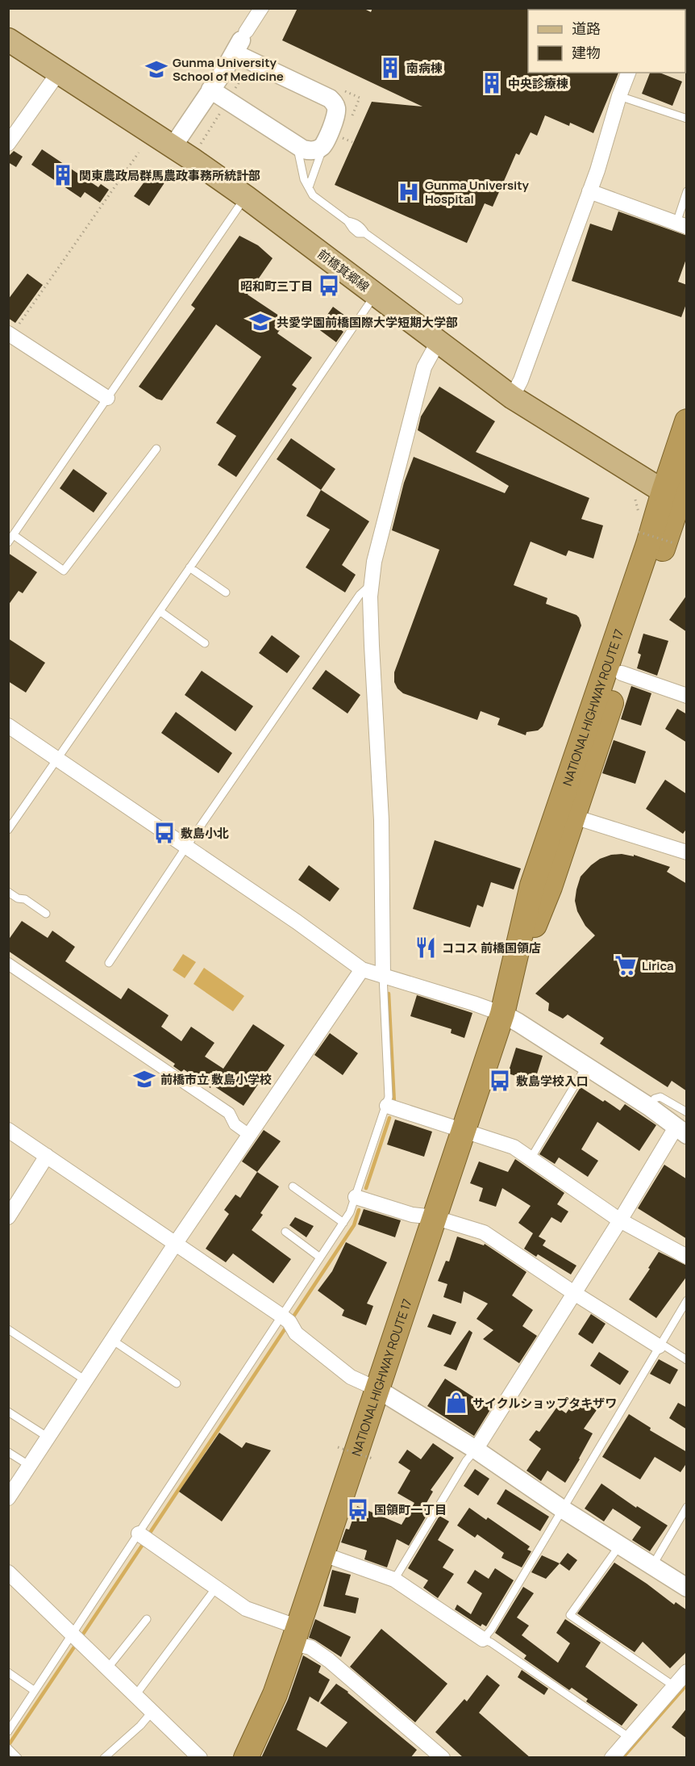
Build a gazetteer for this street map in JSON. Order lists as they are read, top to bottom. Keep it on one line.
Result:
{"streets":{"highway":["NATIONAL HIGHWAY ROUTE 17"],"main road":["前橋箕郷線"]},"crossings":[["前橋箕郷線","NATIONAL HIGHWAY ROUTE 17"]],"places":{"building":["南病棟","中央診療棟","関東農政局群馬農政事務所統計部"],"school or university":["Gunma University School of Medicine","共愛学園前橋国際大学短期大学部","前橋市立 敷島小学校"],"hospital":["Gunma University Hospital"],"bus stop":["昭和町三丁目","敷島小北","敷島学校入口","国領町一丁目"],"restaurant":["ココス 前橋国領店"],"supermarket":["Lirica"],"shop":["サイクルショップタキザワ"]},"legend":["道路","建物"]}
